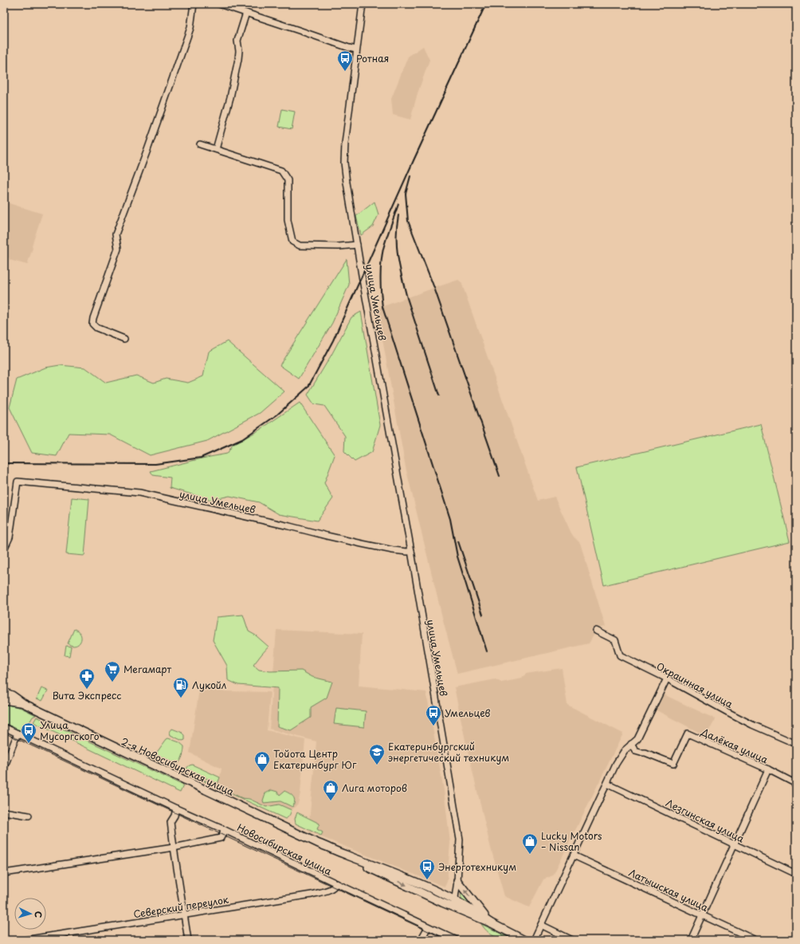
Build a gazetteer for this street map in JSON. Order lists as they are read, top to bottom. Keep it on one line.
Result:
{"streets":{"main road":["2-я Новосибирская улица"],"street":["улица Умельцев","Окраинная улица","Далёкая улица","Лезгинская улица","Новосибирская улица","Латышская улица","Северский переулок"]},"crossings":[["улица Умельцев","2-я Новосибирская улица"],["Новосибирская улица","Северский переулок"]],"places":{"bus stop":["Ротная","Умельцев","Улица Мусоргского","Энерготехникум"],"supermarket":["Мегамарт"],"pharmacy":["Вита Экспресс"],"fuel station":["Лукойл"],"school or university":["Екатеринбургский энергетический техникум"],"shop":["Тойота Центр Екатеринбург Юг","Лига моторов","Lucky Motors – Nissan"]},"north":"right"}
